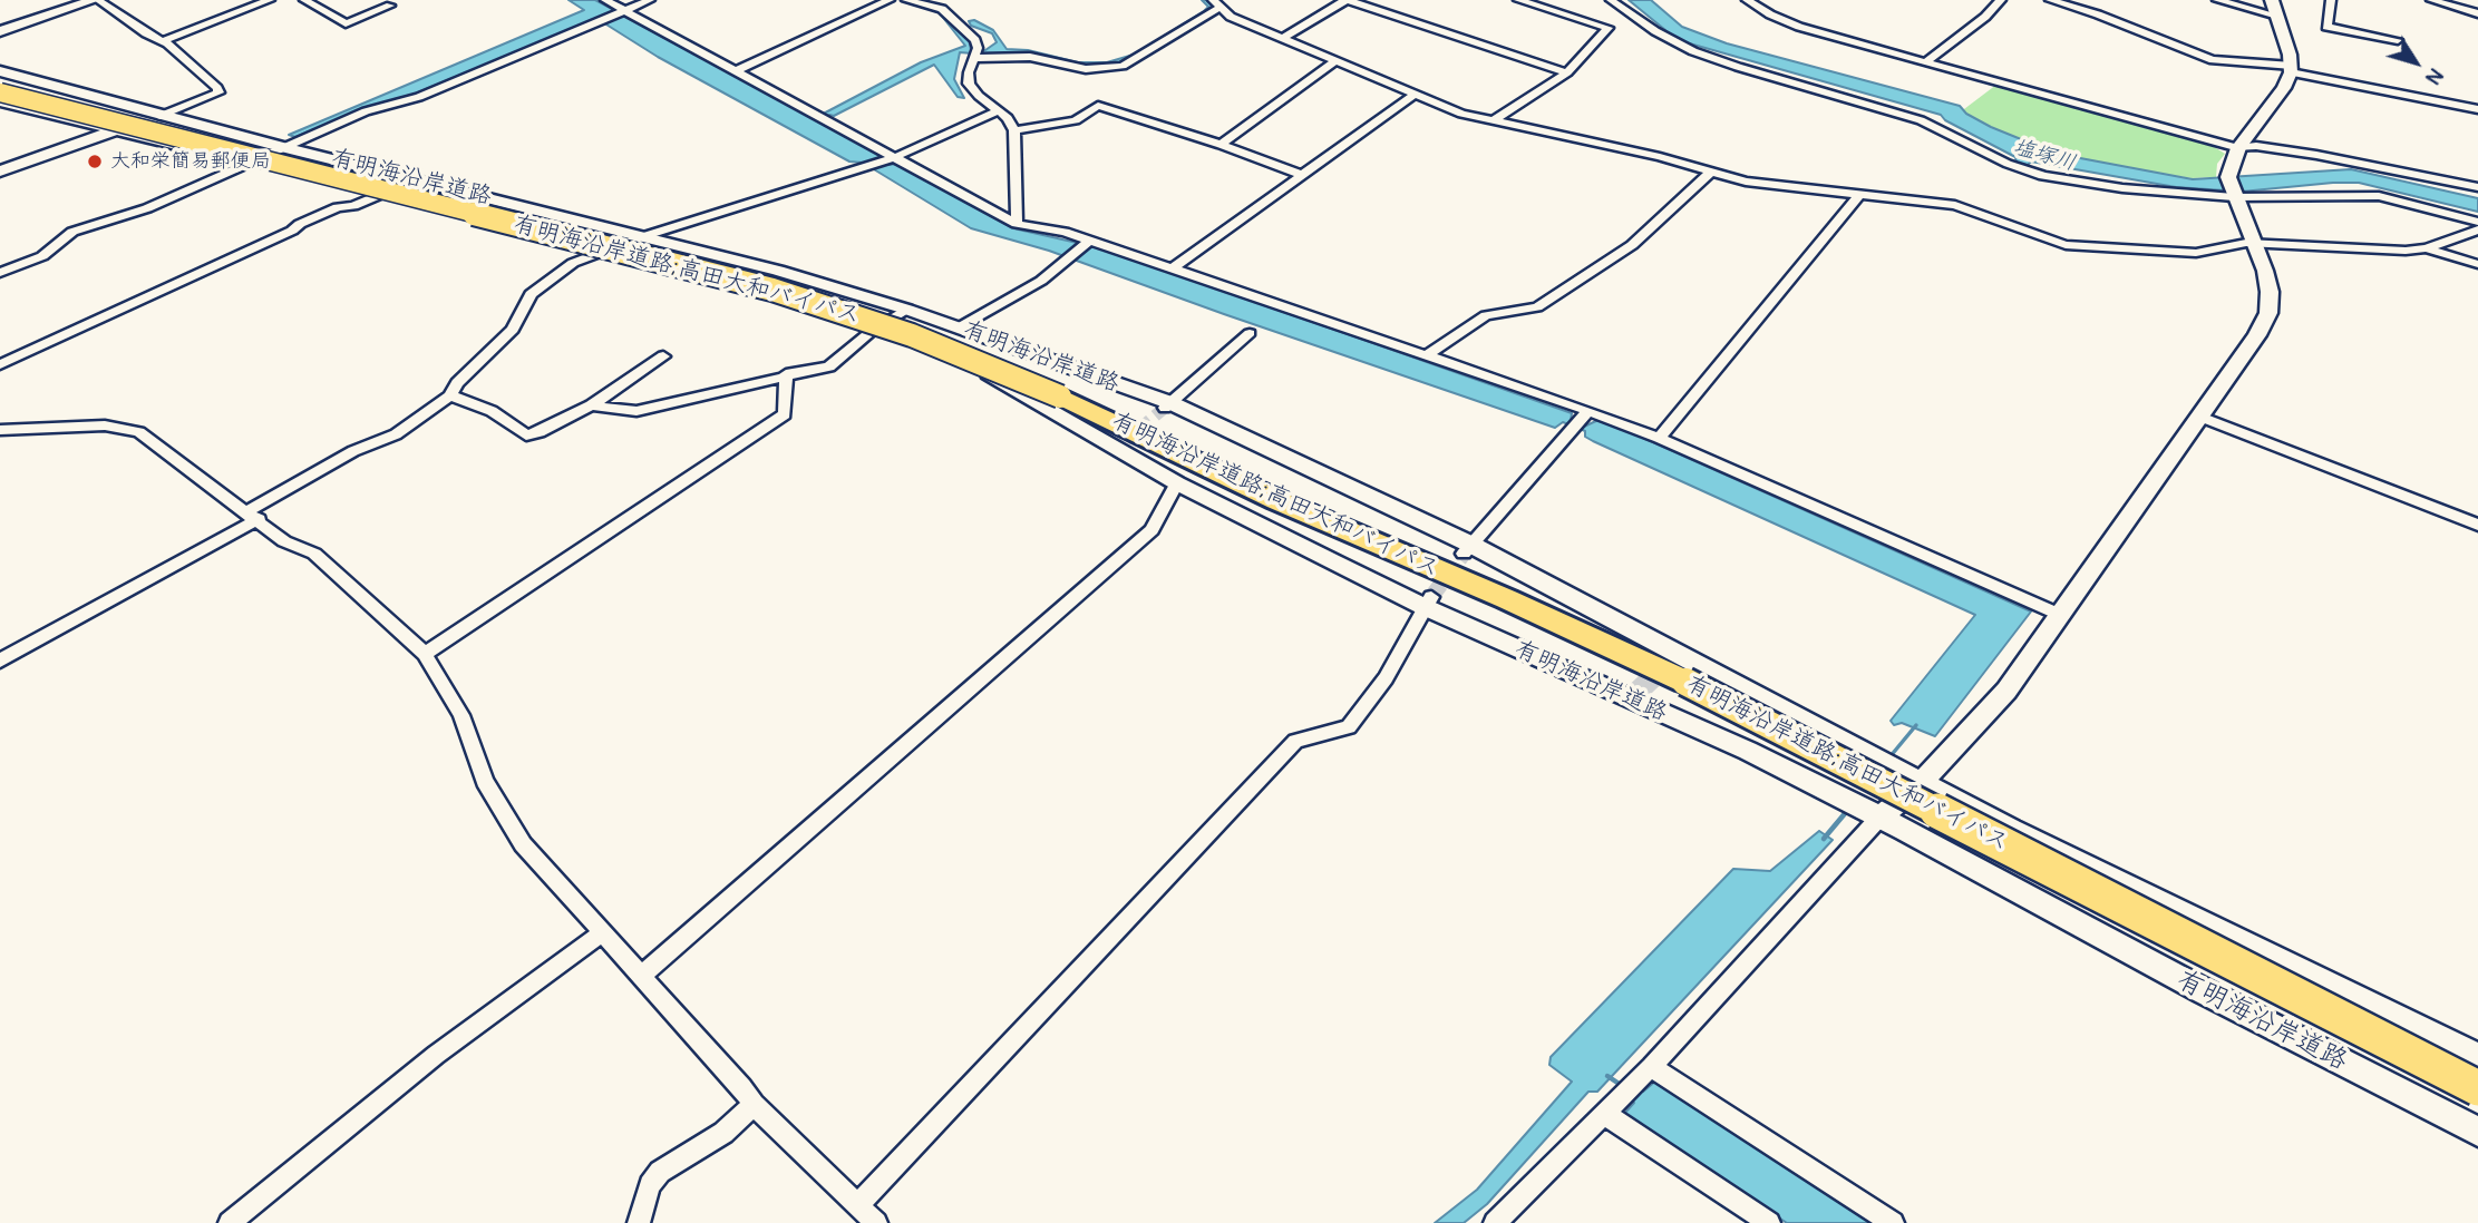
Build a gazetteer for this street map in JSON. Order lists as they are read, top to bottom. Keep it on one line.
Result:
{"streets":{"highway":["有明海沿岸道路;高田大和バイパス"],"main road":["有明海沿岸道路"]},"crossings":[["有明海沿岸道路","有明海沿岸道路;高田大和バイパス"]],"water":["塩塚川"],"places":["大和栄簡易郵便局"],"north":"bottom right"}
